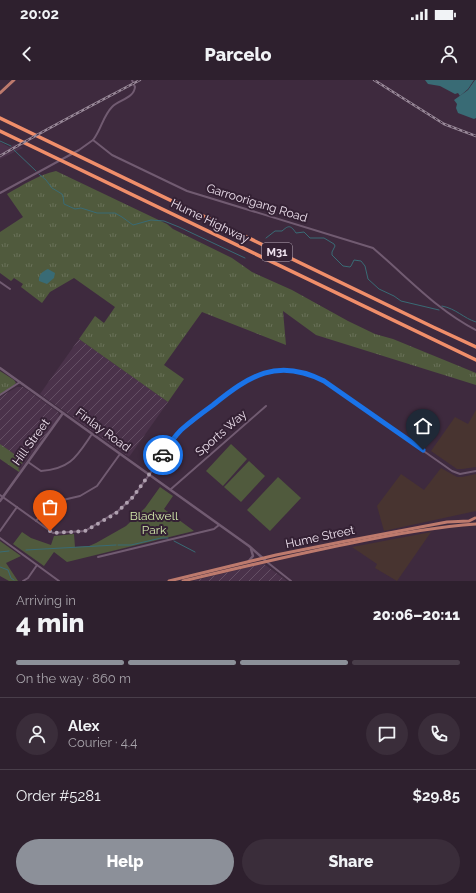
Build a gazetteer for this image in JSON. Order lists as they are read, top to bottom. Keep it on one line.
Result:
{"streets":{"highway":["Hume Highway","M31"],"main road":["Hume Street"],"street":["Garroorigang Road","Finlay Road","Sports Way","Hill Street"]},"crossings":[["Finlay Road","Sports Way"],["Finlay Road","Hill Street"],["Finlay Road","Hume Street"]],"parks":["Bladwell Park"],"page":{"status":"20:02","header":"Parcelo","heading":["4 min","Arriving in","20:06–20:11"],"panel":["Alex","Courier · 4.4","Order #5281","$29.85"],"bar":"On the way · 860 m","buttons":["Help","Share"]}}
